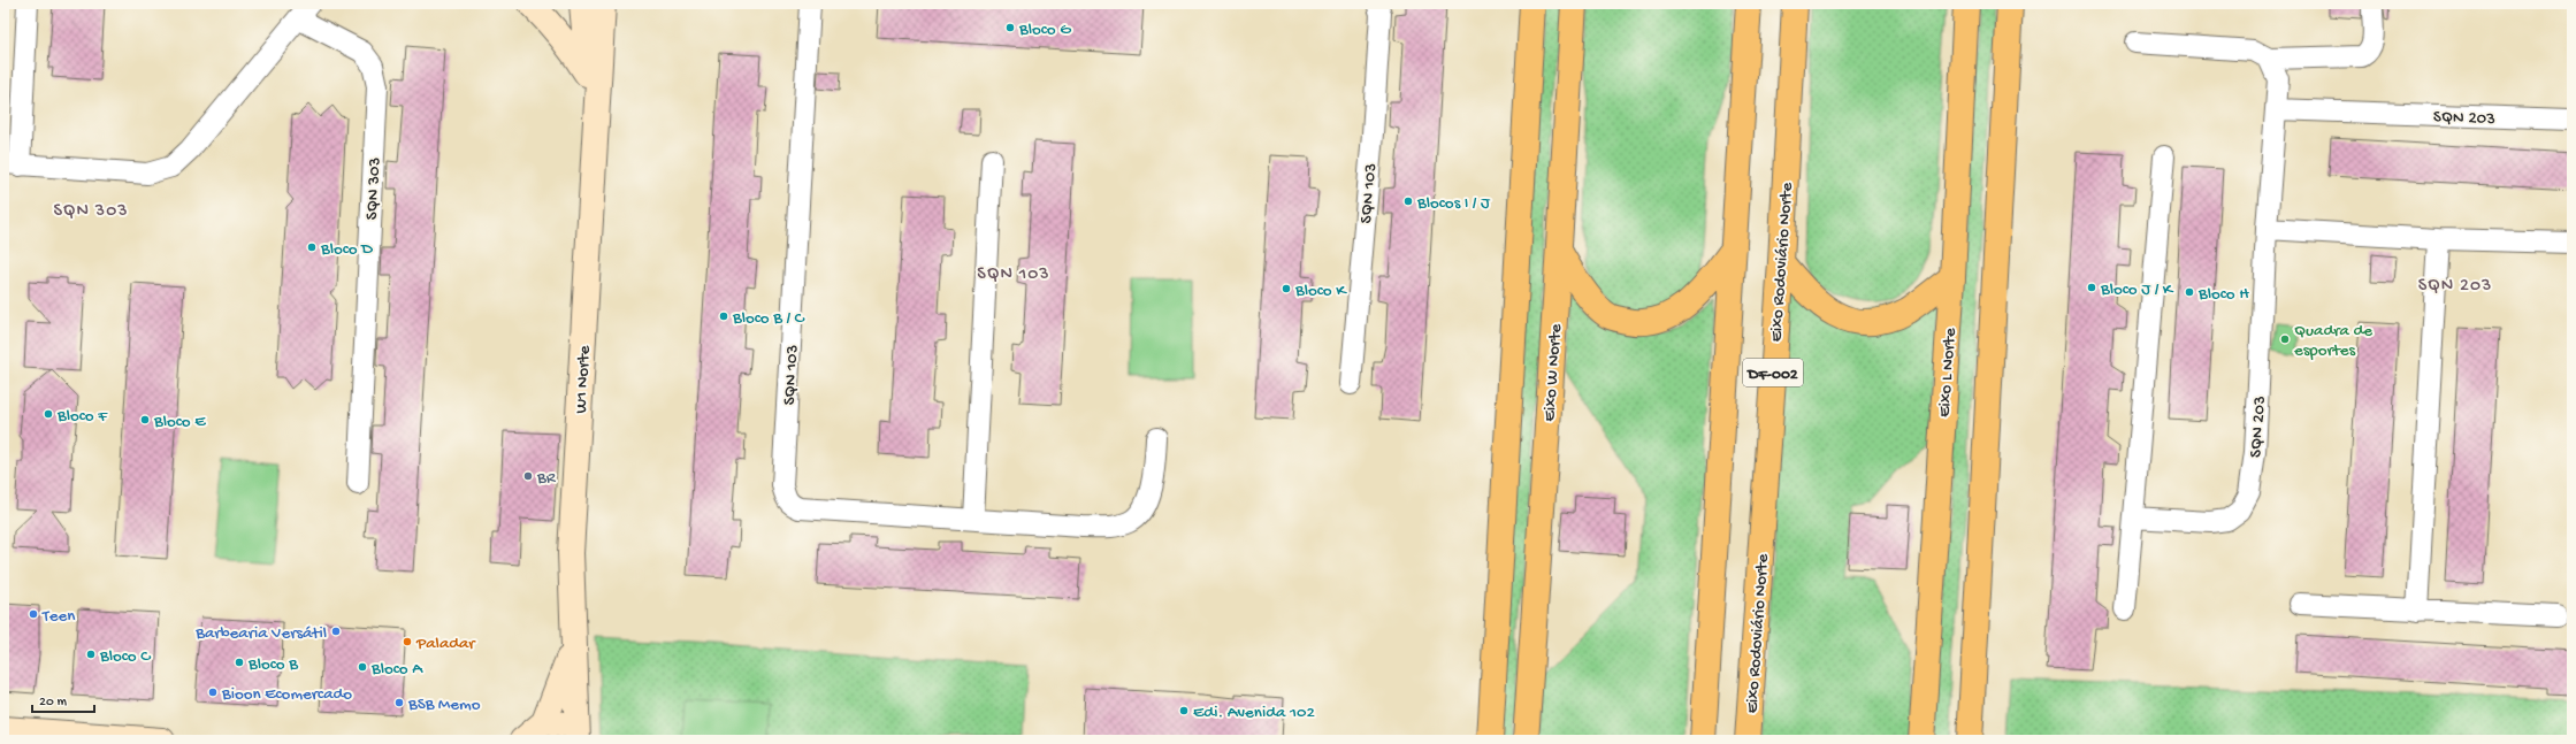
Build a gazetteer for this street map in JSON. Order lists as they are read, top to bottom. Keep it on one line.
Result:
{"streets":{"main road":["Eixo Rodoviário Norte","Eixo W Norte","DF-002","Eixo L Norte"],"street":["SQN 203","SQN 303","SQN 103","W1 Norte"]},"districts":["SQN 303","SQN 103","SQN 203"],"places":["Bloco G","Blocos I / J","Bloco D","Bloco J / K","Bloco K","Bloco H","Bloco B / C","Quadra de esportes","Bloco F","Bloco E","BR","Teen","Barbearia Versátil","Paladar","Bloco C","Bloco B","Bloco A","Bioon Ecomercado","BSB Memo","Edi. Avenida 102"],"scale_bar":"20 m"}
